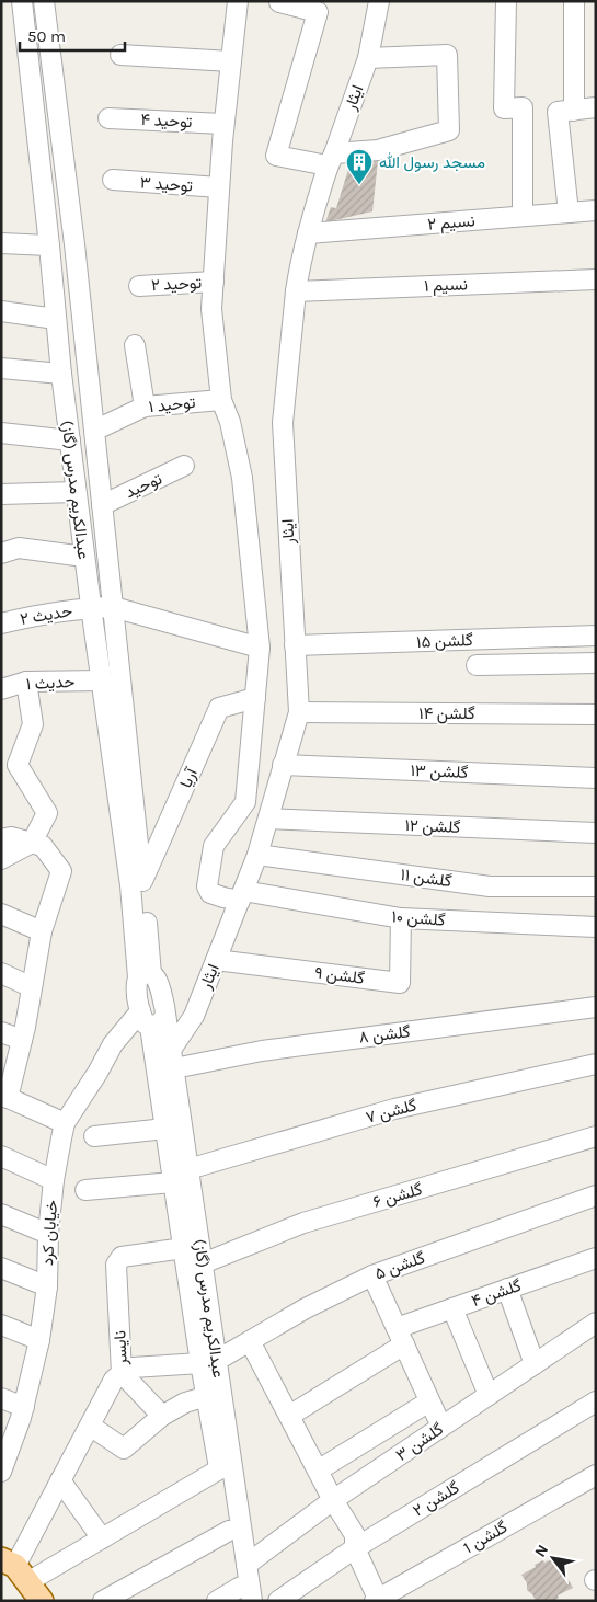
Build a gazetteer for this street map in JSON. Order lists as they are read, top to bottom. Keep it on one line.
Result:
{"streets":{"street":["ایثار","توحید ۴","توحید ۳","نسیم ۲","توحید ۲","نسیم ۱","توحید ۱","توحید","عبدالکریم مدرس (گاز)","حدیث ۲","گلشن ۱۵","حدیث ۱","گلشن ۱۴","گلشن ۱۳","آریا","گلشن ۱۲","گلشن ۱۱","گلشن ۱۰","گلشن ۹","گلشن ۸","گلشن ۷","گلشن ۶","خیابان کرد","گلشن ۵","گلشن ۴","نایسر","گلشن ۳","گلشن ۲","گلشن 1"]},"crossings":[["ایثار","نسیم ۲"],["ایثار","نسیم ۱"],["ایثار","عبدالکریم مدرس (گاز)"],["ایثار","گلشن ۱۵"],["ایثار","گلشن ۱۴"],["ایثار","گلشن ۱۳"],["ایثار","گلشن ۱۲"],["ایثار","گلشن ۱۱"],["ایثار","گلشن ۱۰"],["ایثار","گلشن ۹"],["ایثار","گلشن ۸"],["توحید ۴","گلشن ۱۰"],["توحید ۳","گلشن ۱۰"],["توحید ۲","گلشن ۱۰"],["توحید ۱","عبدالکریم مدرس (گاز)"],["توحید ۱","گلشن ۱۰"],["توحید","عبدالکریم مدرس (گاز)"],["عبدالکریم مدرس (گاز)","حدیث ۲"],["عبدالکریم مدرس (گاز)","حدیث ۱"],["عبدالکریم مدرس (گاز)","آریا"],["عبدالکریم مدرس (گاز)","گلشن ۸"],["عبدالکریم مدرس (گاز)","گلشن ۷"],["عبدالکریم مدرس (گاز)","گلشن ۶"],["عبدالکریم مدرس (گاز)","خیابان کرد"],["عبدالکریم مدرس (گاز)","گلشن ۵"],["عبدالکریم مدرس (گاز)","نایسر"],["عبدالکریم مدرس (گاز)","گلشن ۳"],["حدیث ۲","گلشن ۱۰"],["آریا","گلشن ۱۰"],["گلشن ۱۰","گلشن ۹"]],"places":{"building":["مسجد رسول الله"]},"scale_bar":"50 m","north":"top left"}
